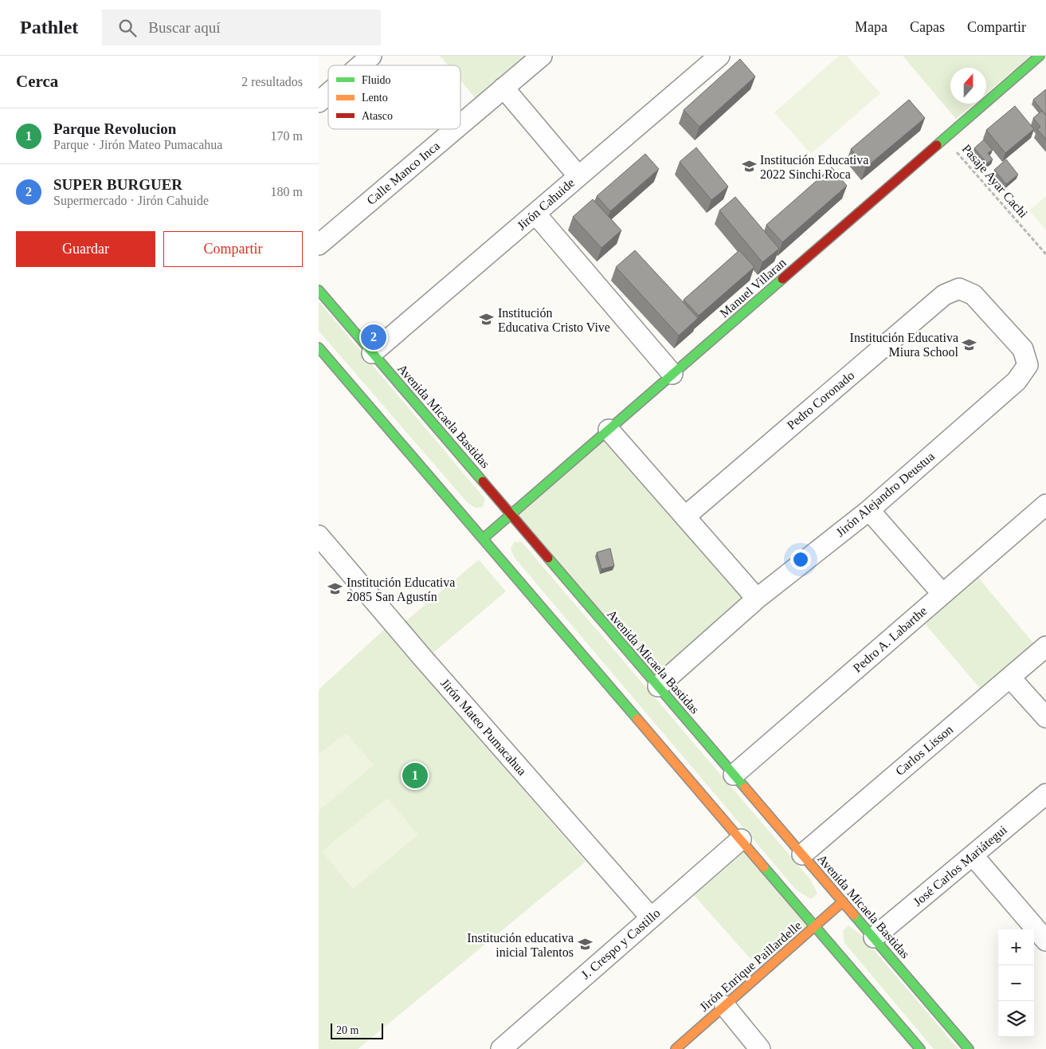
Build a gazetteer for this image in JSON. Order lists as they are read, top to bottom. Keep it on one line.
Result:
{"streets":{"main road":["Manuel Villaran","Avenida Micaela Bastidas","Jirón Enrique Paillardelle"],"street":["Calle Manco Inca","Jirón Cahuide","Pedro Coronado","Jirón Alejandro Deustua","Pedro A. Labarthe","Jirón Mateo Pumacahua","Carlos Lisson","José Carlos Mariátegui","J. Crespo y Castillo"],"path":["Pasaje Ayar Cachi"]},"crossings":[["Pasaje Ayar Cachi","Manuel Villaran"],["Jirón Cahuide","Avenida Micaela Bastidas"],["Manuel Villaran","Avenida Micaela Bastidas"],["Pedro Coronado","Jirón Alejandro Deustua"],["Avenida Micaela Bastidas","Jirón Alejandro Deustua"],["Avenida Micaela Bastidas","Pedro A. Labarthe"],["Avenida Micaela Bastidas","Carlos Lisson"],["Avenida Micaela Bastidas","José Carlos Mariátegui"],["Avenida Micaela Bastidas","Jirón Enrique Paillardelle"],["Jirón Mateo Pumacahua","J. Crespo y Castillo"]],"places":{"school or university":["Institución Educativa 2022 Sinchi Roca","Institución Educativa Cristo Vive","Institución Educativa Miura School","Institución Educativa 2085 San Agustín","Institución educativa inicial Talentos"]},"legend":["Fluido","Lento","Atasco"],"scale_bar":"20 m","north":"top","page":{"header":"Pathlet","search":"Buscar aquí","nav":["Mapa","Capas","Compartir"],"heading":["Cerca","2 resultados"],"list":[{"mark":"1","name":"Parque Revolucion","note":"Parque · Jirón Mateo Pumacahua","value":"170 m"},{"mark":"2","name":"SUPER BURGUER","note":"Supermercado · Jirón Cahuide","value":"180 m"}],"buttons":["Guardar","Compartir"],"pins":["2","1"],"map_buttons":["+","−"],"scale":"20 m"}}
